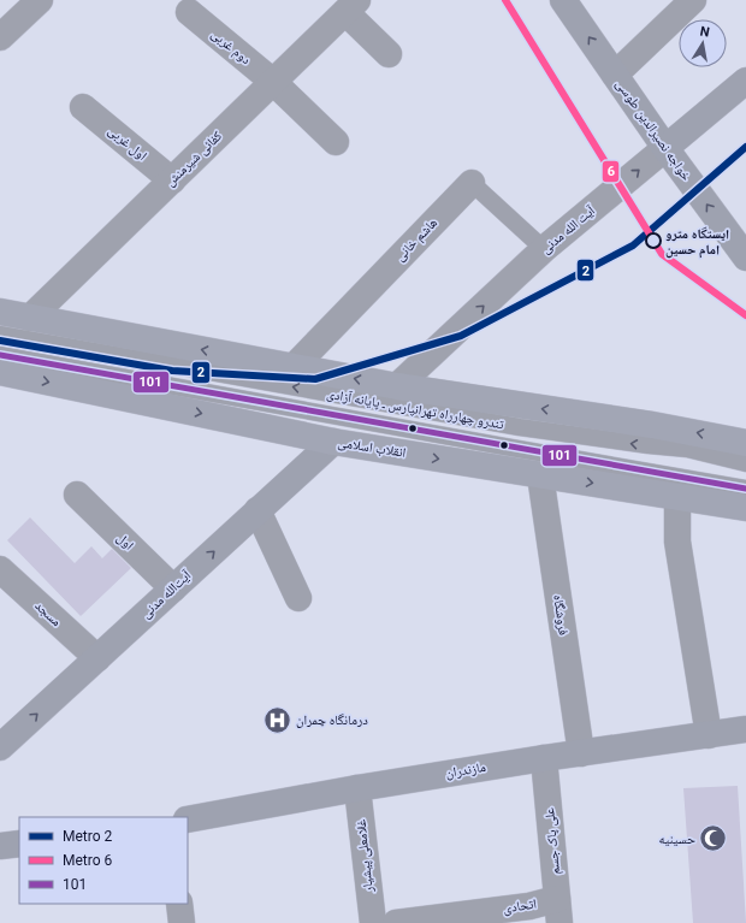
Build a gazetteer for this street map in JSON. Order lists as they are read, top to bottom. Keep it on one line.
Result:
{"streets":{"main road":["خواجه نصیرالدین طوسی","آیت الله مدنی","انقلاب اسلامی","آیت‌الله مدنی","مازندران"],"street":["دوم غربی","اول غربی","کفائی شیرمنش","هاشم خانی","اول","مسجد","فروشگاه","علی پاک جسم","غلامعلی پیشیار","اتحادی"],"lane":["تندرو چهارراه تهرانپارس ـ پایانه آزادی"]},"crossings":[["دوم غربی","کفائی شیرمنش"],["خواجه نصیرالدین طوسی","آیت الله مدنی"],["اول غربی","کفائی شیرمنش"],["آیت الله مدنی","هاشم خانی"],["انقلاب اسلامی","آیت‌الله مدنی"],["انقلاب اسلامی","فروشگاه"],["اول","آیت‌الله مدنی"],["آیت‌الله مدنی","مسجد"],["فروشگاه","مازندران"],["مازندران","علی پاک جسم"],["مازندران","غلامعلی پیشیار"],["علی پاک جسم","اتحادی"]],"one_way":["خواجه نصیرالدین طوسی","آیت الله مدنی","آیت‌الله مدنی"],"places":{"other":["ایستگاه مترو امام حسین"],"hospital":["درمانگاه چمران"],"mosque":["حسینیه"]},"lines":["metro line 6","metro line 2","transit line 101"],"legend":["Metro 2","Metro 6","101"],"north":"top"}
